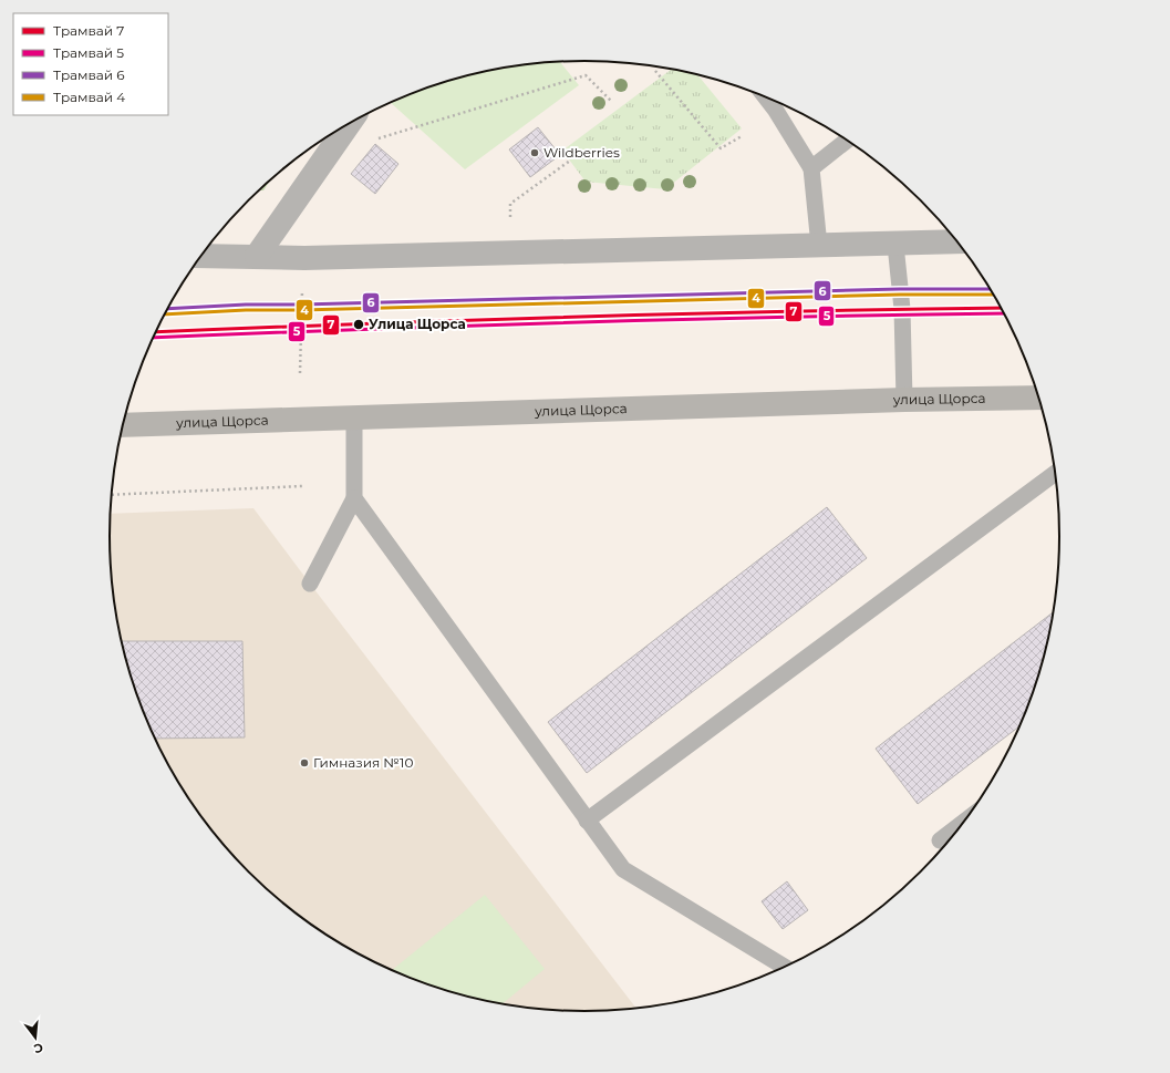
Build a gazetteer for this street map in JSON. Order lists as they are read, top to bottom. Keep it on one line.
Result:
{"streets":{"main road":["улица Щорса"]},"places":["Wildberries","Улица Щорса","Гимназия №10"],"lines":["tram line 6","tram line 4","tram line 7","tram line 5"],"legend":["Трамвай 7","Трамвай 5","Трамвай 6","Трамвай 4"],"north":"bottom"}
